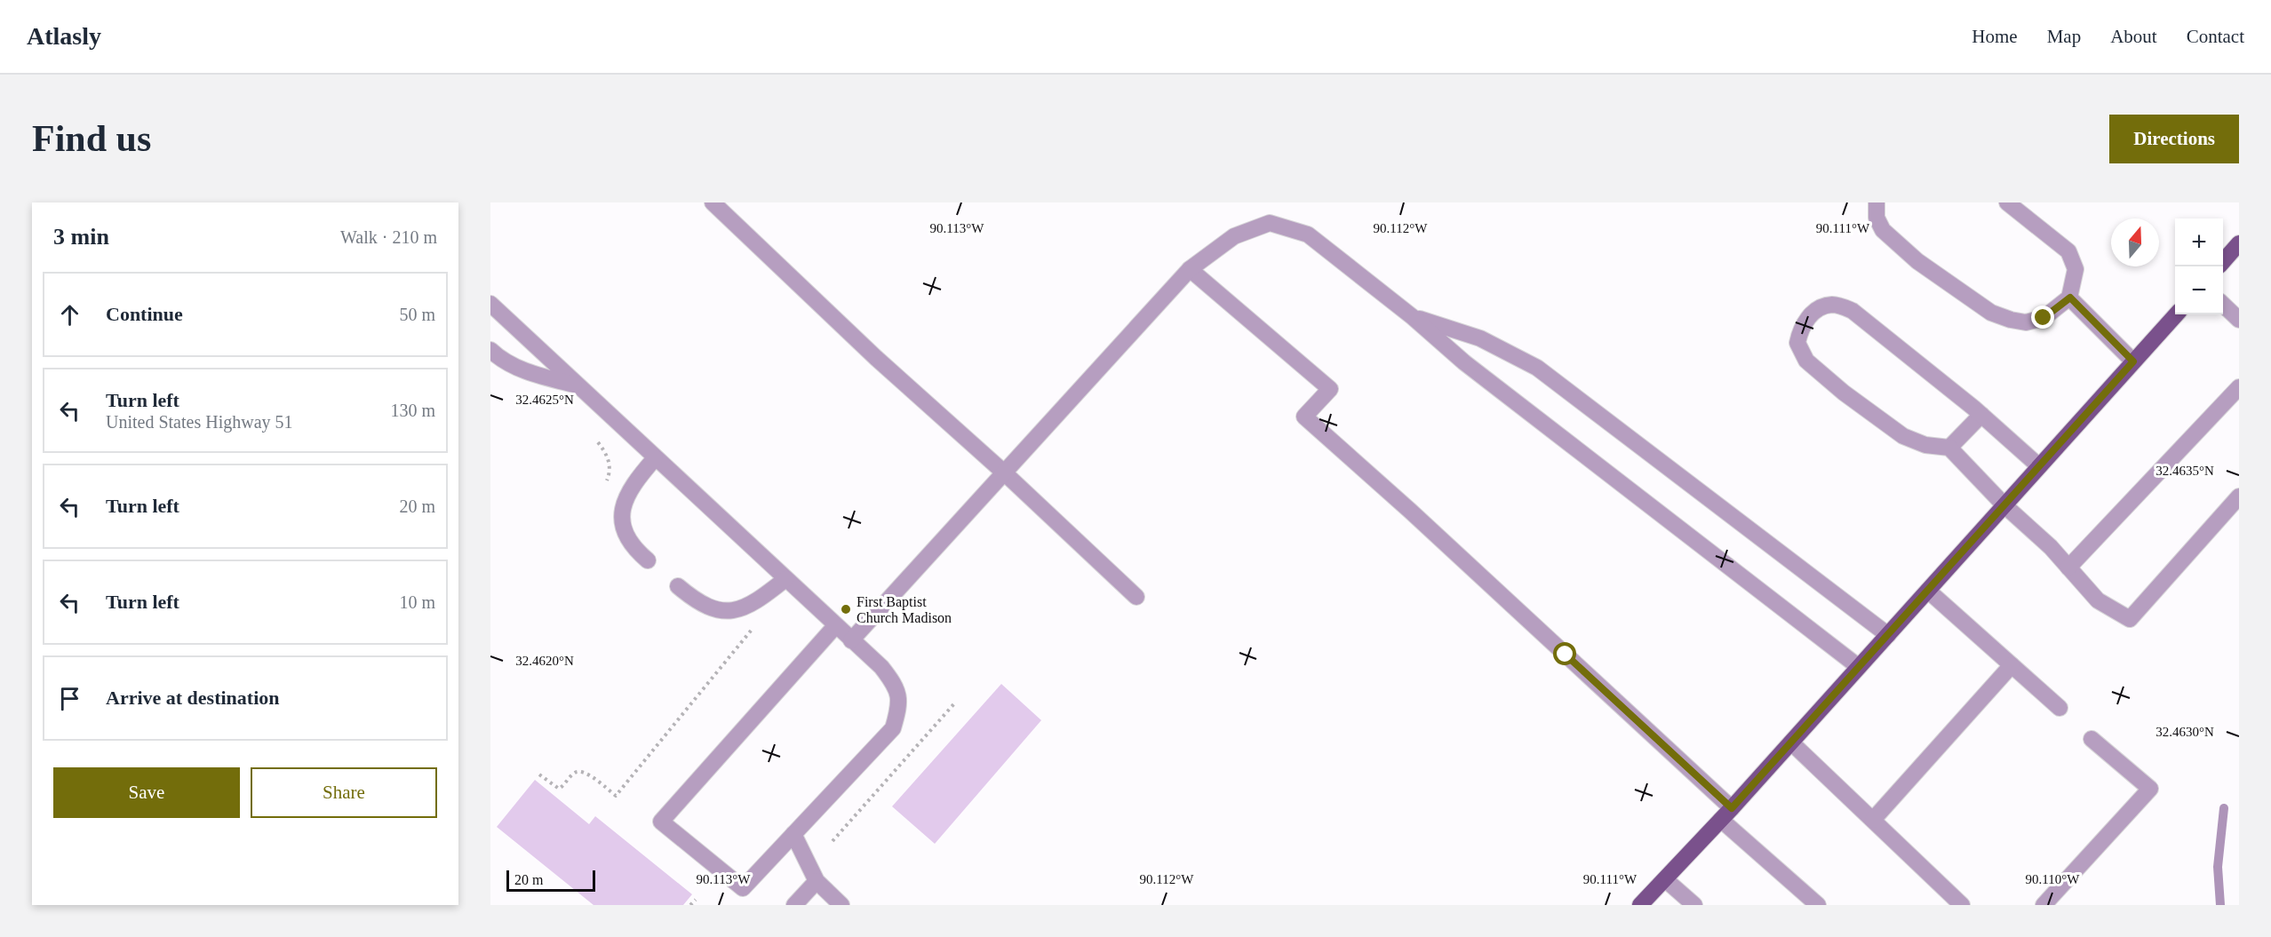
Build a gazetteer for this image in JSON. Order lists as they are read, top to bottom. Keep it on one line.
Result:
{"places":["First Baptist Church Madison"],"scale_bar":"20 m","north":"top","page":{"header":"Atlasly","nav":["Home","Map","About","Contact"],"buttons":["Directions",["Save","Share"]],"title":"Find us","heading":["3 min","Walk · 210 m"],"map_buttons":["+","−"],"list":[["Continue","50 m"],["Turn left","United States Highway 51","130 m"],["Turn left","20 m"],["Turn left","10 m"],"Arrive at destination"],"scale":"20 m"},"coordinates":["90.113°W","90.112°W","90.111°W","32.4625°N","32.4635°N","32.4620°N","32.4630°N","90.110°W"]}
